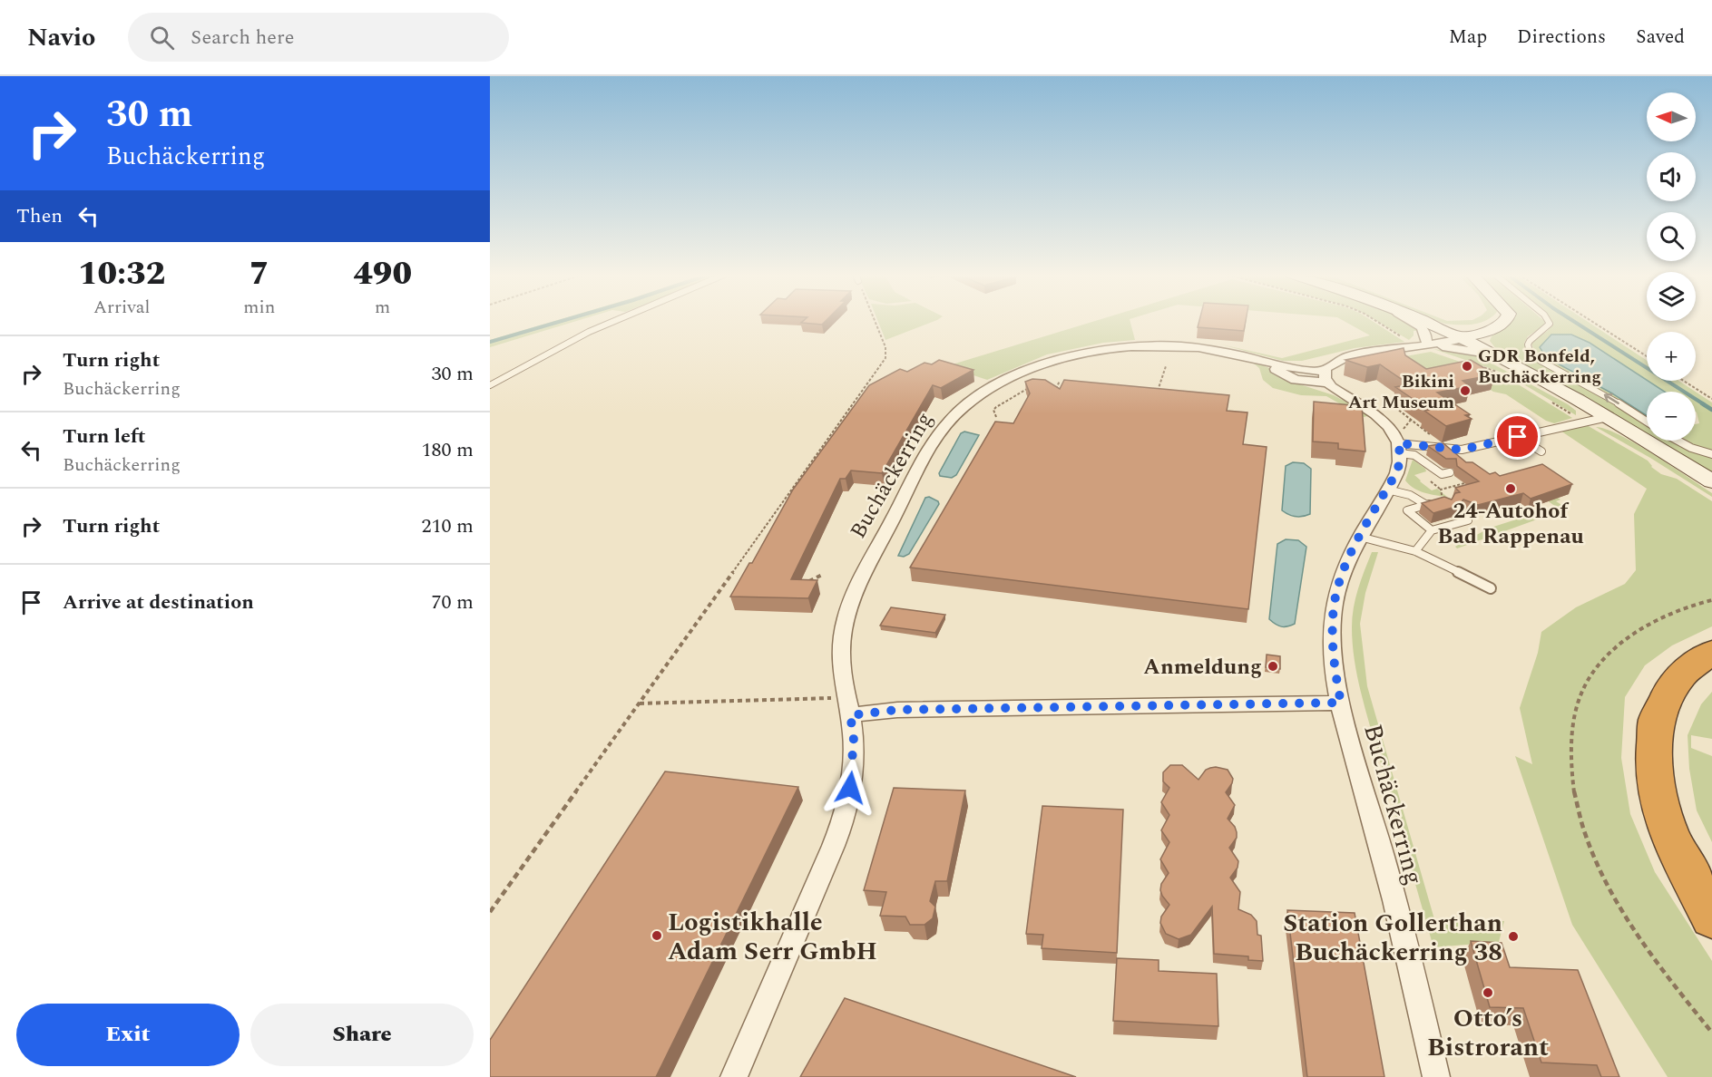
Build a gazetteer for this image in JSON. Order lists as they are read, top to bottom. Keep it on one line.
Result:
{"streets":{"street":["Buchäckerring"]},"places":["GDR Bonfeld, Buchäckerring","Bikini Art Museum","24-Autohof Bad Rappenau","Anmeldung","Logistikhalle Adam Serr GmbH","Station Gollerthan Buchäckerring 38","Otto’s Bistrorant"],"north":"left","page":{"header":"Navio","search":"Search here","nav":["Map","Directions","Saved"],"turn":["30 m","Buchäckerring"],"map_buttons":["+","−"],"then":"Then","eta":["10:32","Arrival","7","min","490","m"],"list":[{"name":"Turn right","note":"Buchäckerring","value":"30 m"},{"name":"Turn left","note":"Buchäckerring","value":"180 m"},{"name":"Turn right","value":"210 m"},{"name":"Arrive at destination","value":"70 m"}],"buttons":["Exit","Share"]}}
